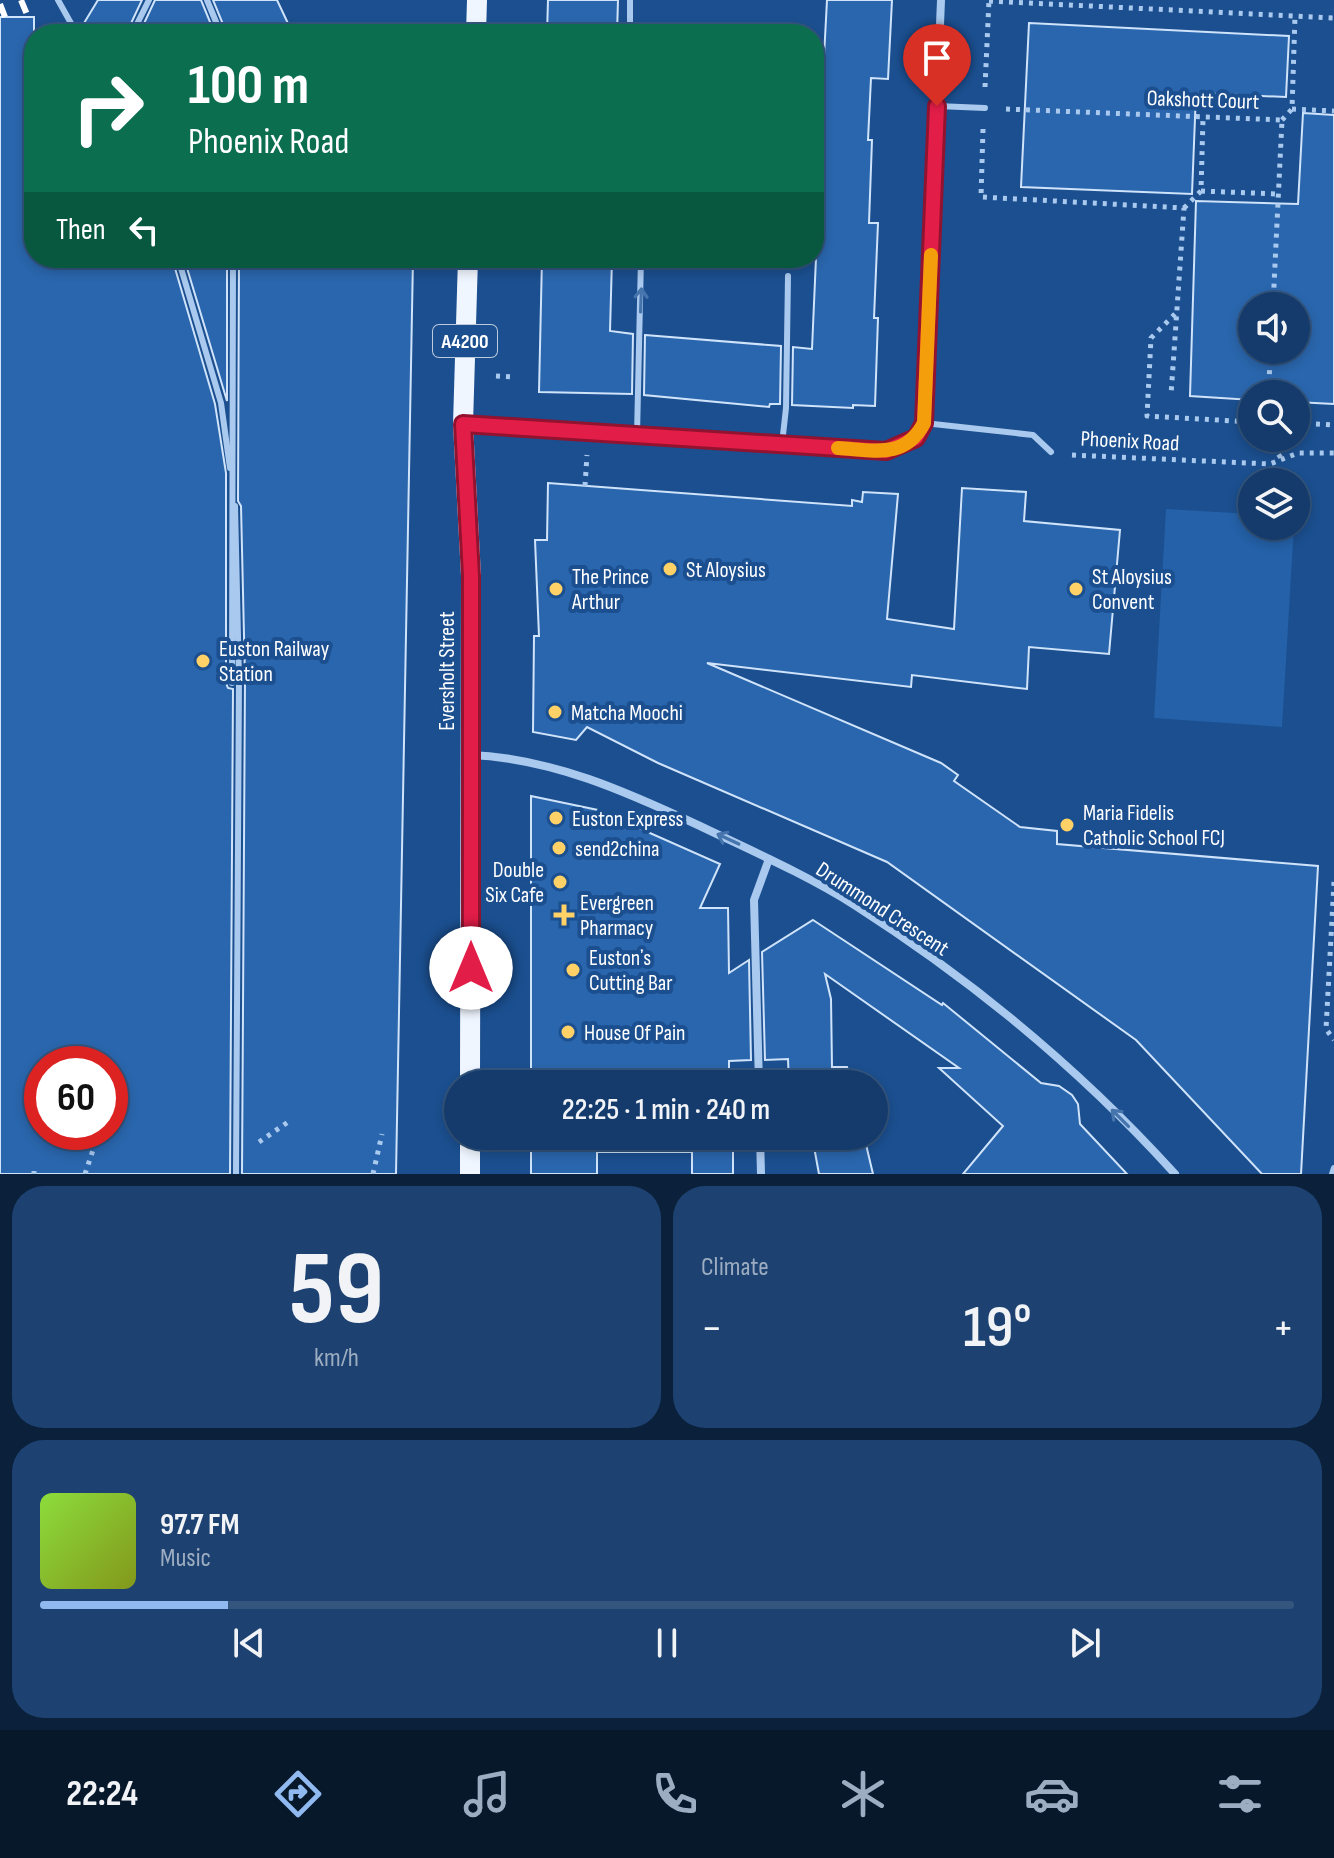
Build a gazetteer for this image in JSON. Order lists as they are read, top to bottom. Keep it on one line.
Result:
{"streets":{"main road":["A4200","Eversholt Street"],"street":["Drummond Crescent"],"lane":["Phoenix Road"],"path":["Oakshott Court"]},"crossings":[["Eversholt Street","Drummond Crescent"]],"one_way":["Drummond Crescent"],"places":{"other":["St Aloysius","The Prince Arthur","St Aloysius Convent","Euston Railway Station","Matcha Moochi","Euston Express","Maria Fidelis Catholic School FCJ","send2china","Double Six Cafe","Eustonʼs Cutting Bar","House Of Pain"],"health":["Evergreen Pharmacy"]},"page":{"turn":["100 m","Phoenix Road"],"then":"Then","limit":"60","trip":"22:25 · 1 min · 240 m","tile":[["59","km/h"],"Climate"],"heat":["−","19°","+"],"song":["97.7 FM","Music"],"tabs":"22:24"}}
